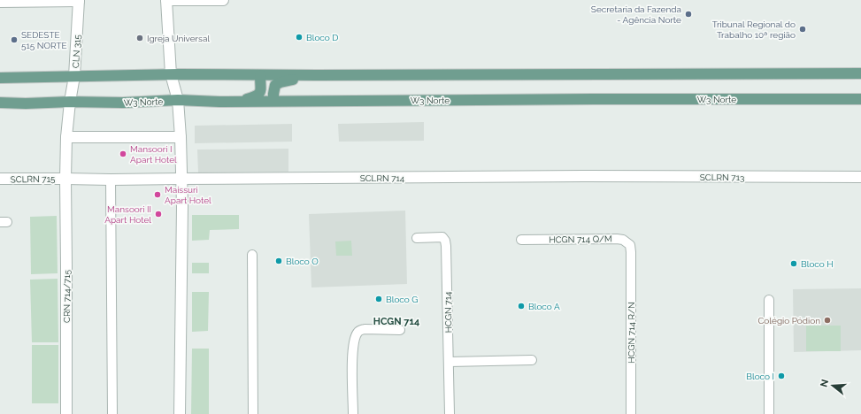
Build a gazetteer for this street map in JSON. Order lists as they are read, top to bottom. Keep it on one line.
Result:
{"streets":{"main road":["W3 Norte"],"street":["CLN 315","SCLRN 713","SCLRN 714","SCLRN 715","HCGN 714 Q/M","CRN 714/715","HCGN 714","HCGN 714 R/N"]},"crossings":[["CLN 315","W3 Norte"],["CLN 315","CRN 714/715"],["W3 Norte","CRN 714/715"],["SCLRN 713","SCLRN 714"],["SCLRN 715","CRN 714/715"],["HCGN 714 Q/M","HCGN 714 R/N"]],"districts":["HCGN 714"],"places":["Secretaria da Fazenda - Agência Norte","Tribunal Regional do Trabalho 10ª região","Bloco D","Igreja Universal","SEDESTE 515 NORTE","Mansoori I Apart Hotel","Maissuri Apart Hotel","Mansoori II Apart Hotel","Bloco O","Bloco H","Bloco G","Bloco A","Colégio Pódion","Bloco I"],"north":"left"}
